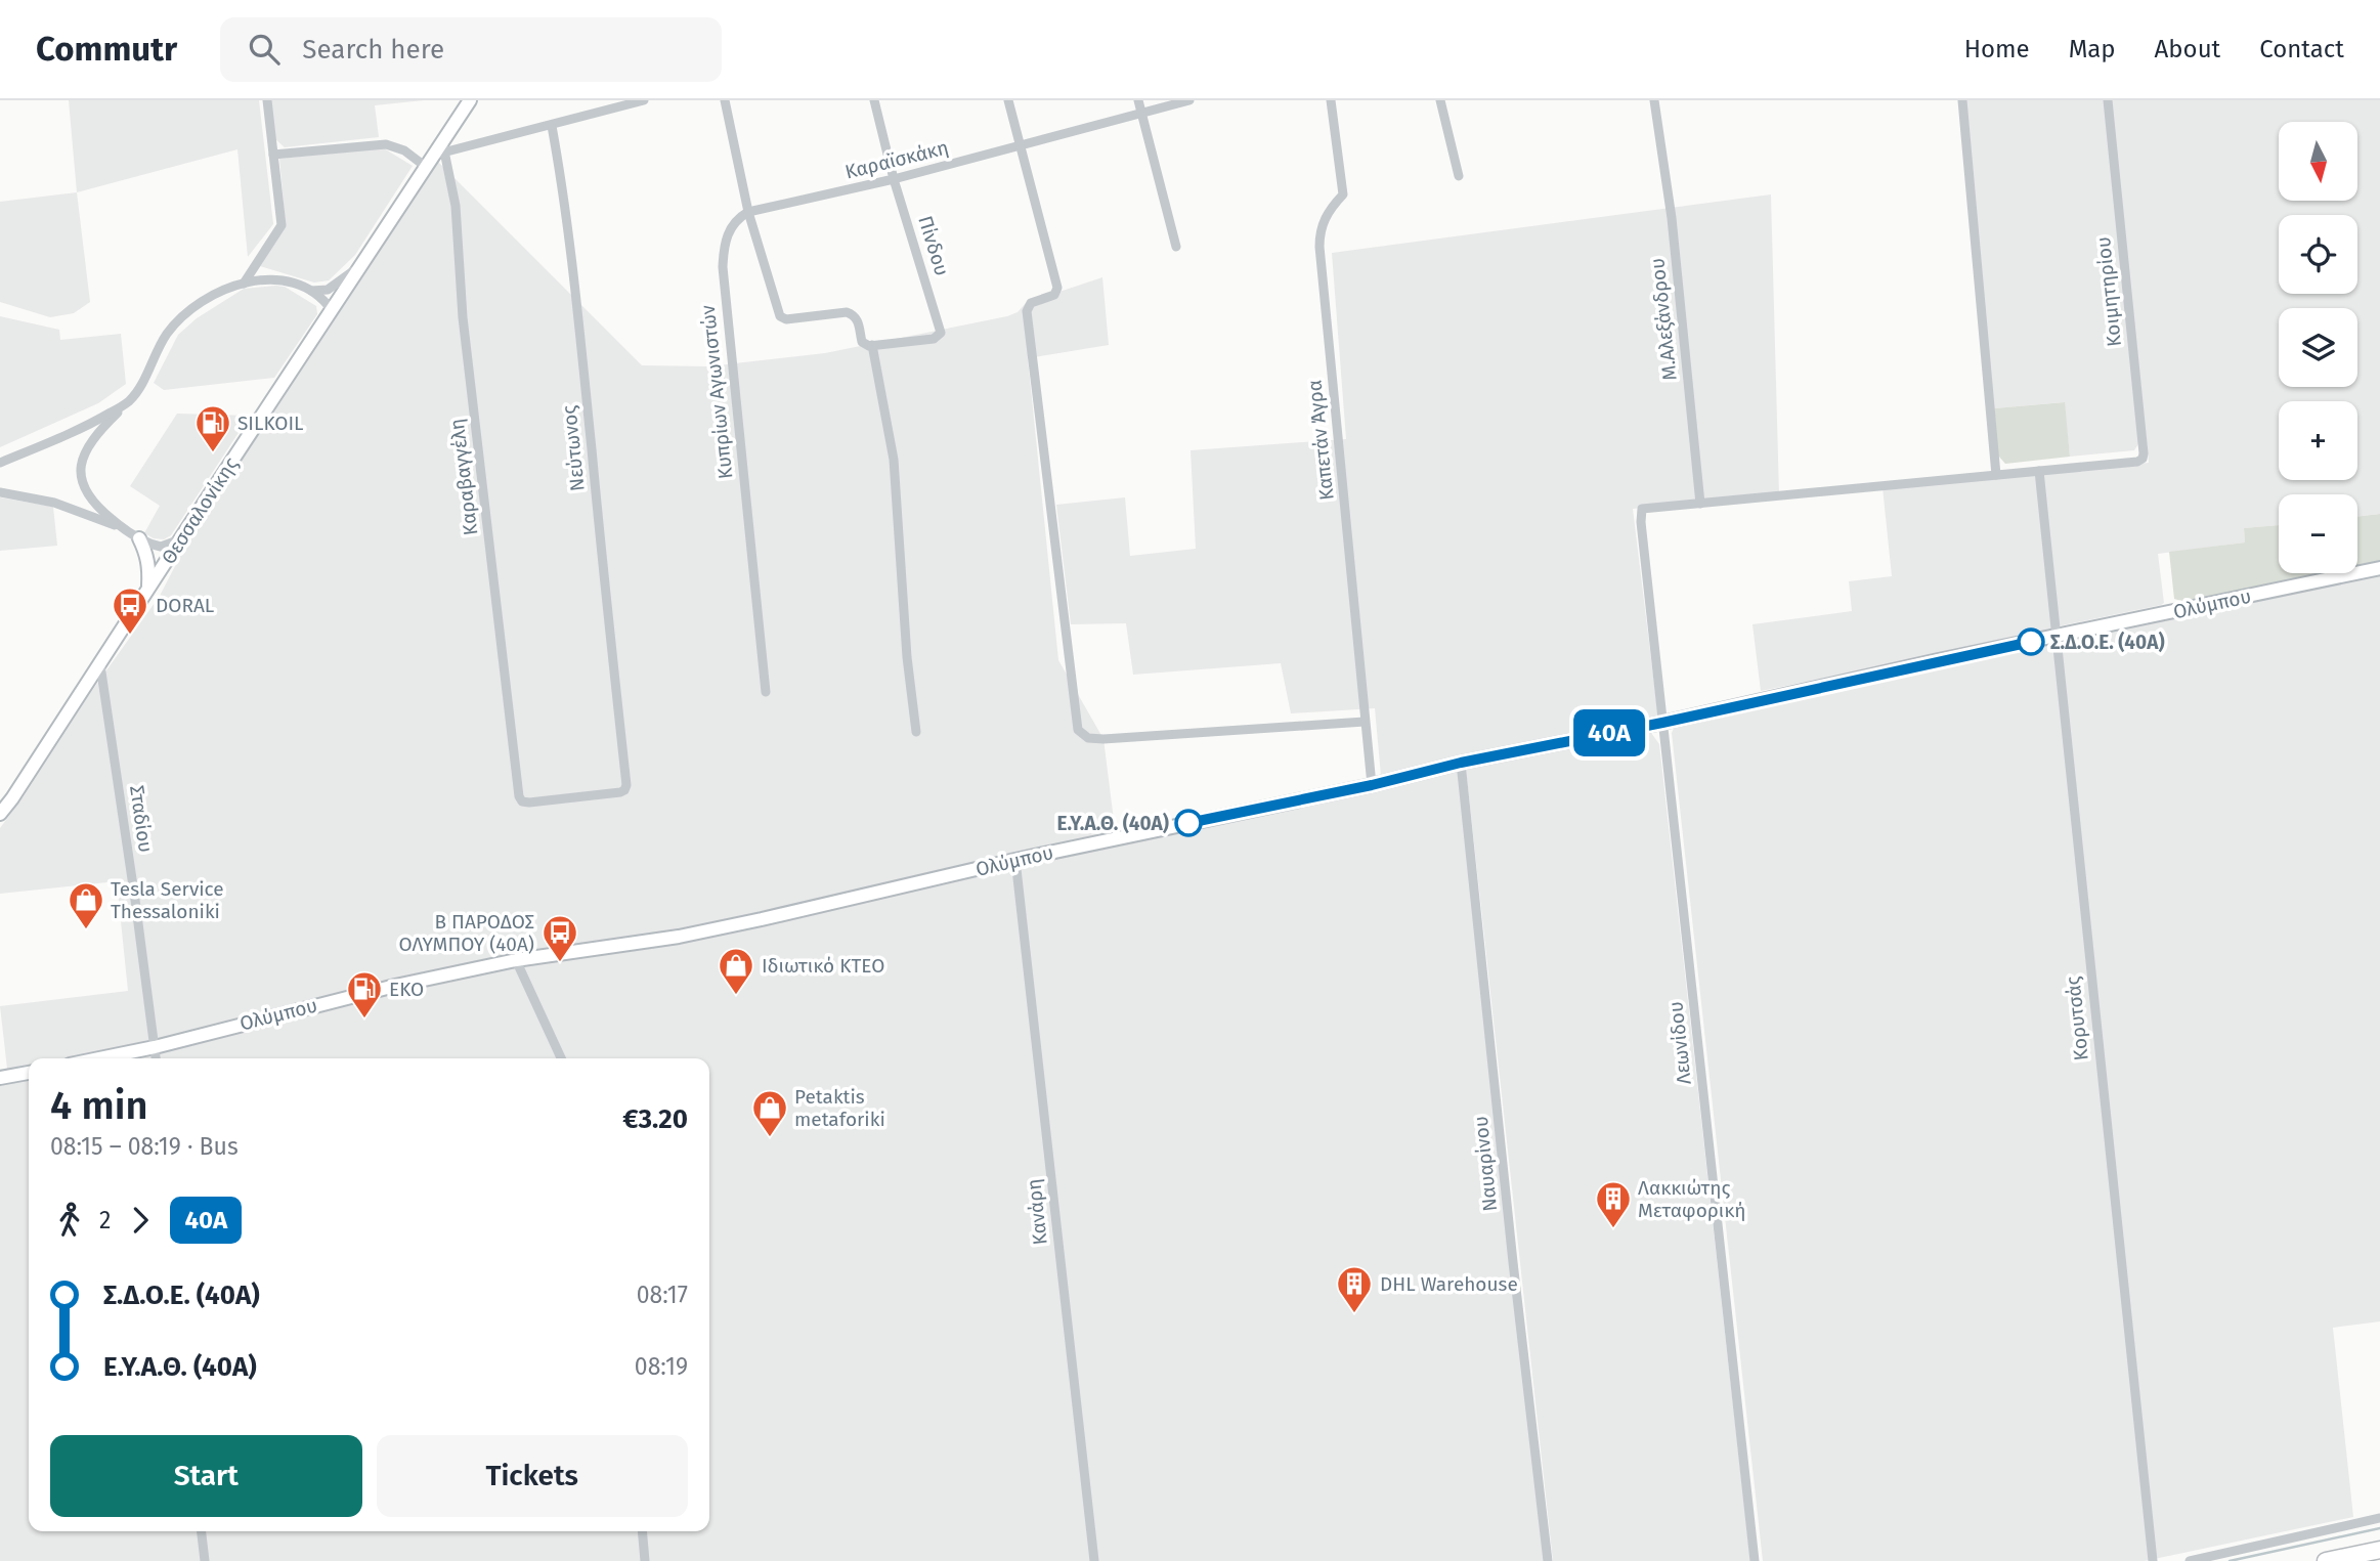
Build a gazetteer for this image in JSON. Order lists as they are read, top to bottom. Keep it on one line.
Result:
{"streets":{"street":["Καραϊσκάκη","Πίνδου","Κοιμητηρίου","Μ.Αλεξάνδρου","Κυπρίων Αγωνιστών","Καπετάν Άγρα","Νεύτωνος","Καραβαγγέλη","Θεσσαλονίκης","Ολύμπου","Σταδίου","Κορυτσάς","Λεωνίδου","Ναυαρίνου","Κανάρη"]},"crossings":[["Καραϊσκάκη","Πίνδου"],["Καραϊσκάκη","Κυπρίων Αγωνιστών"],["Κοιμητηρίου","Κορυτσάς"],["Μ.Αλεξάνδρου","Λεωνίδου"],["Καπετάν Άγρα","Ολύμπου"],["Νεύτωνος","Καραβαγγέλη"],["Καραβαγγέλη","Θεσσαλονίκης"],["Θεσσαλονίκης","Σταδίου"],["Ολύμπου","Σταδίου"],["Ολύμπου","Κορυτσάς"],["Ολύμπου","Λεωνίδου"],["Ολύμπου","Ναυαρίνου"],["Ολύμπου","Κανάρη"]],"places":{"fuel station":["SILKOIL","EKO"],"bus stop":["DORAL","Β ΠΑΡΟΔΟΣ ΟΛΥΜΠΟΥ (40Α)"],"other":["Σ.Δ.Ο.Ε. (40Α)","Ε.Υ.Α.Θ. (40Α)"],"shop":["Tesla Service Thessaloniki","Ιδιωτικό ΚΤΕΟ","Petaktis metaforiki"],"building":["Λακκιώτης Μεταφορική","DHL Warehouse"]},"lines":["bus line 40Α"],"north":"bottom","page":{"header":"Commutr","search":"Search here","nav":["Home","Map","About","Contact"],"on_map":"40Α","map_buttons":["+","−"],"heading":["4 min","08:15 – 08:19 · Bus","€3.20"],"legs":["2","40Α"],"list":[{"name":"Σ.Δ.Ο.Ε. (40Α)","value":"08:17"},{"name":"Ε.Υ.Α.Θ. (40Α)","value":"08:19"}],"buttons":["Start","Tickets"]}}
